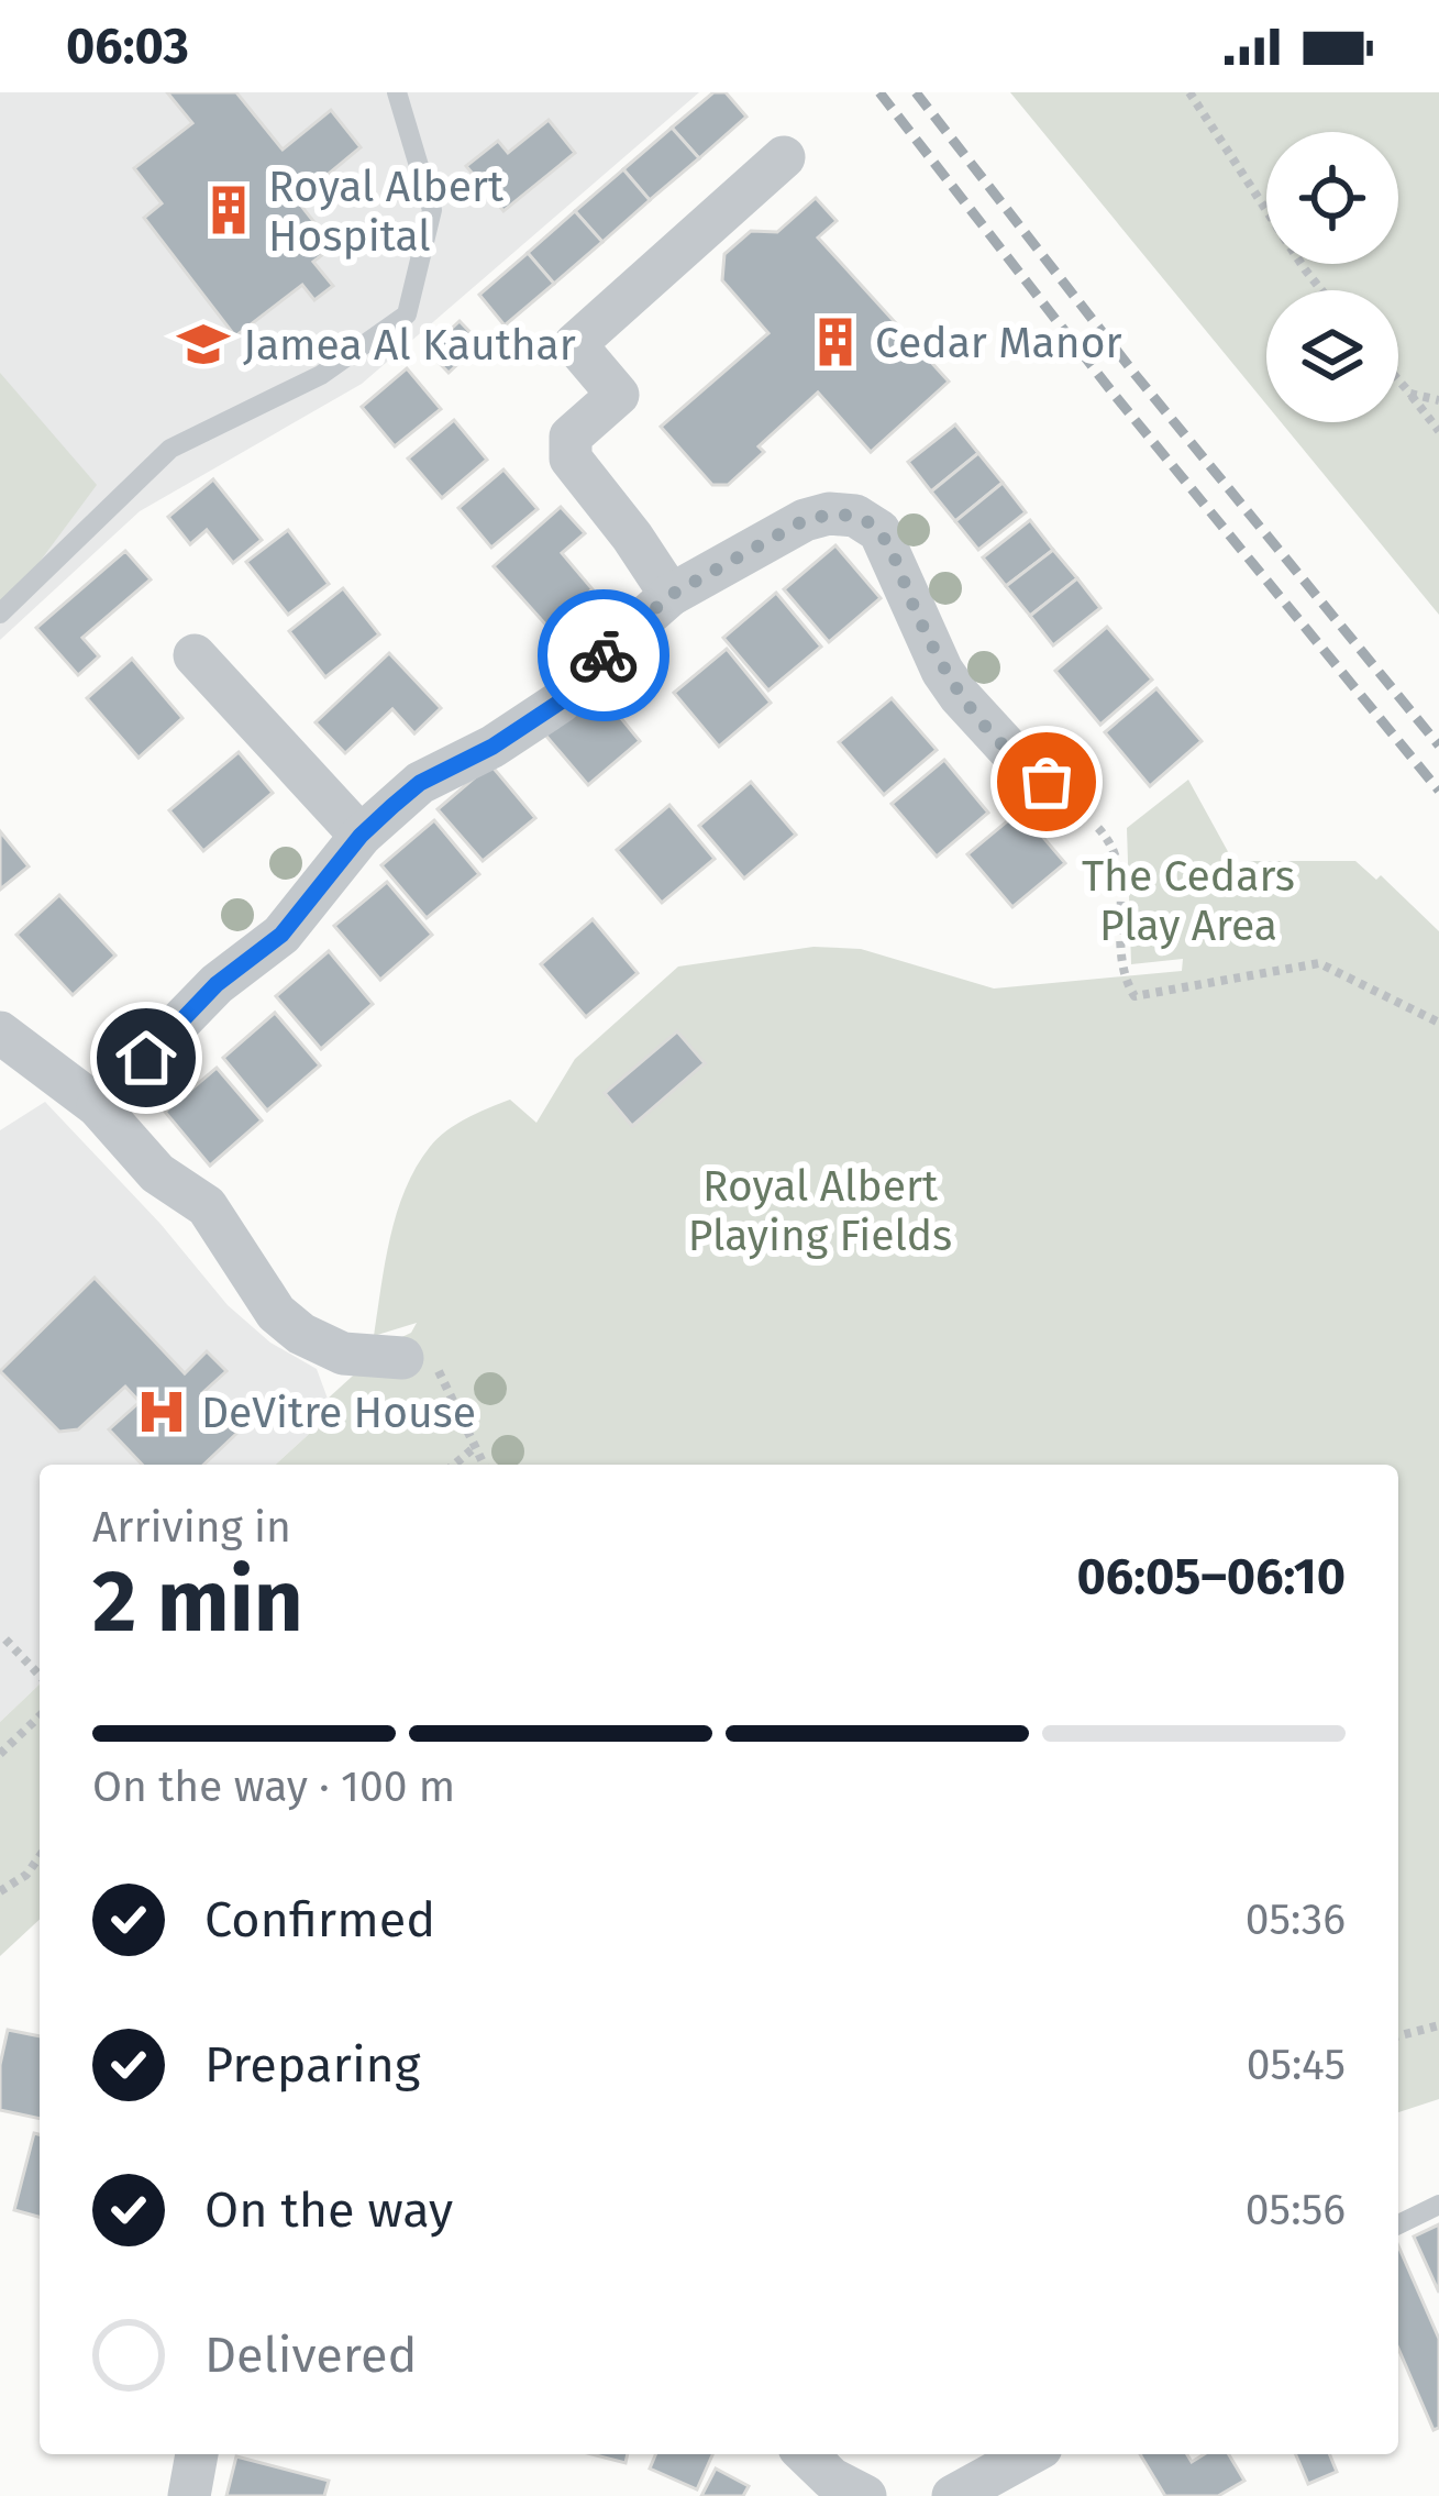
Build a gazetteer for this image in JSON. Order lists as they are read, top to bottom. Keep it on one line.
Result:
{"parks":["The Cedars Play Area","Royal Albert Playing Fields"],"places":{"building":["Royal Albert Hospital","Cedar Manor"],"school or university":["Jamea Al Kauthar"],"hospital":["DeVitre House"]},"page":{"status":"06:03","heading":["2 min","Arriving in","06:05–06:10"],"bar":"On the way · 100 m","list":[["Confirmed","05:36"],["Preparing","05:45"],["On the way","05:56"],"Delivered"]}}
